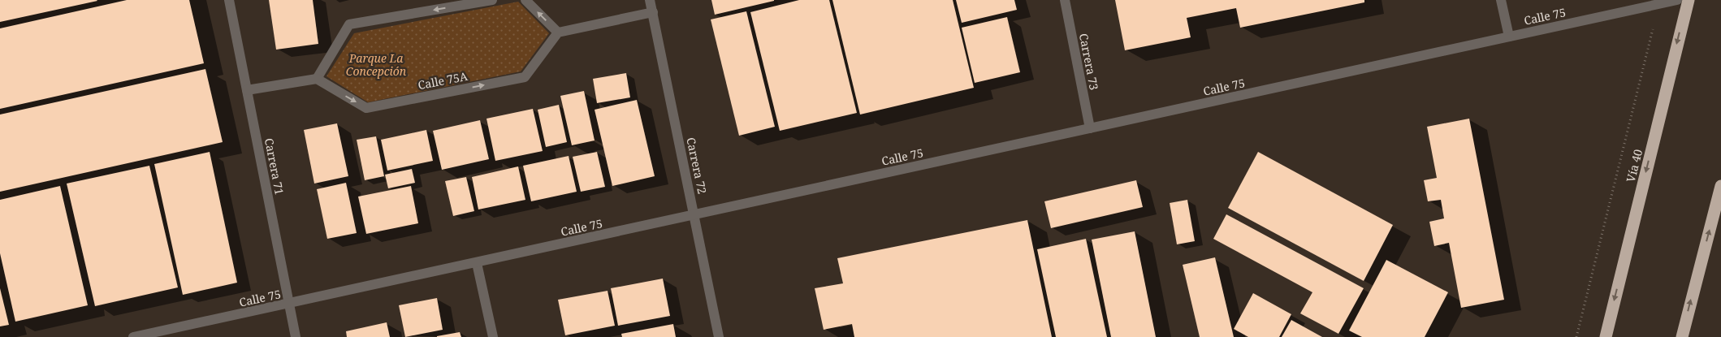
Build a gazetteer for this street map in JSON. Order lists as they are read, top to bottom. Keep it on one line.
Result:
{"streets":{"highway":["Vía 40"],"street":["Calle 75","Carrera 73","Calle 75A","Carrera 72","Carrera 71"]},"crossings":[["Calle 75","Carrera 73"],["Calle 75","Carrera 72"],["Calle 75","Carrera 71"]],"one_way":["Calle 75A"],"parks":["Parque La Concepción"]}
